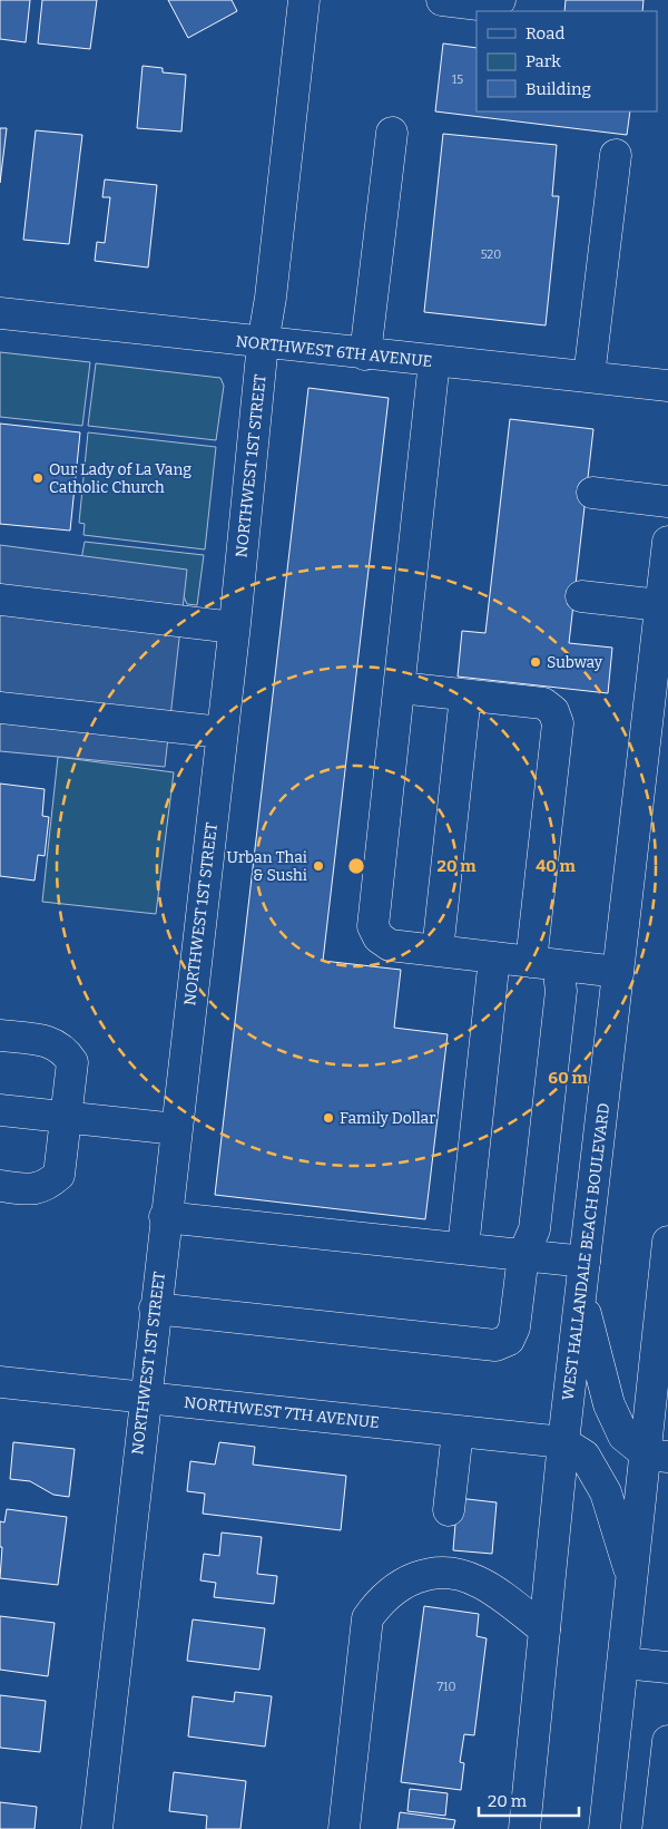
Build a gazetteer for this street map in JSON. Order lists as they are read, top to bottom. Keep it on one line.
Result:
{"streets":{"street":["NORTHWEST 6TH AVENUE","NORTHWEST 1ST STREET","WEST HALLANDALE BEACH BOULEVARD","NORTHWEST 7TH AVENUE"]},"crossings":[["NORTHWEST 6TH AVENUE","NORTHWEST 1ST STREET"],["NORTHWEST 1ST STREET","NORTHWEST 7TH AVENUE"],["WEST HALLANDALE BEACH BOULEVARD","NORTHWEST 7TH AVENUE"]],"places":["Our Lady of La Vang Catholic Church","Subway","Urban Thai & Sushi","Family Dollar"],"house_numbers":["15","520","710"],"legend":["Road","Park","Building"],"scale_bar":"20 m","rings":["20 m","40 m","60 m"]}
